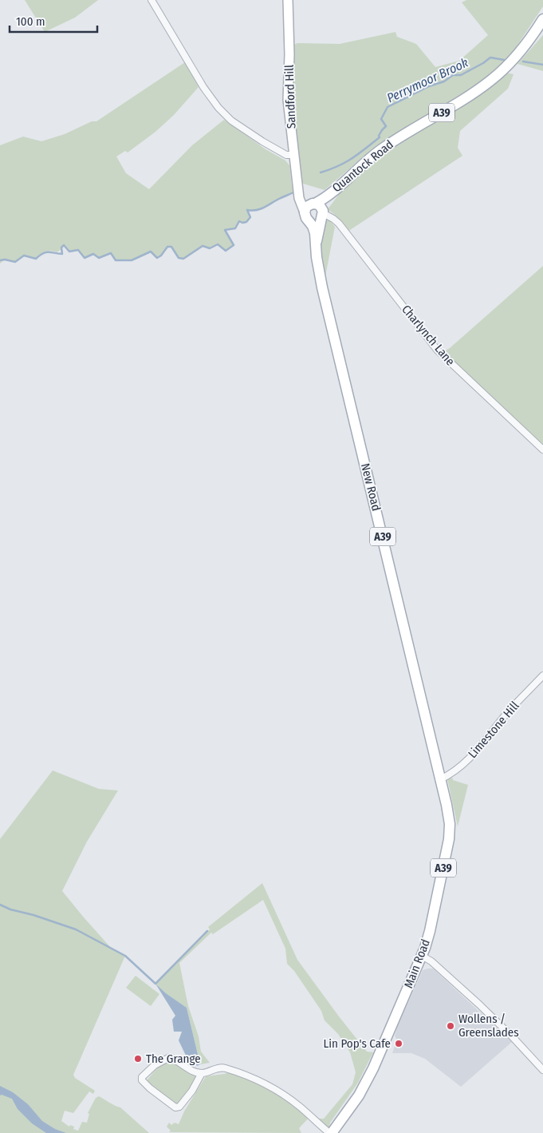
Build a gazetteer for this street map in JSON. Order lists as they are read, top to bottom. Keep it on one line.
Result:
{"streets":{"main road":["Sandford Hill","A39","Quantock Road","New Road","Main Road"],"street":["Charlynch Lane","Limestone Hill"]},"crossings":[["Sandford Hill","A39"],["Sandford Hill","New Road"],["A39","Quantock Road"],["A39","Charlynch Lane"],["A39","New Road"],["Quantock Road","Charlynch Lane"],["Quantock Road","New Road"],["Charlynch Lane","New Road"],["New Road","Limestone Hill"],["New Road","Main Road"],["Limestone Hill","Main Road"]],"water":["Perrymoor Brook"],"places":["Wollens / Greenslades","Lin Pop's Cafe","The Grange"],"scale_bar":"100 m"}
